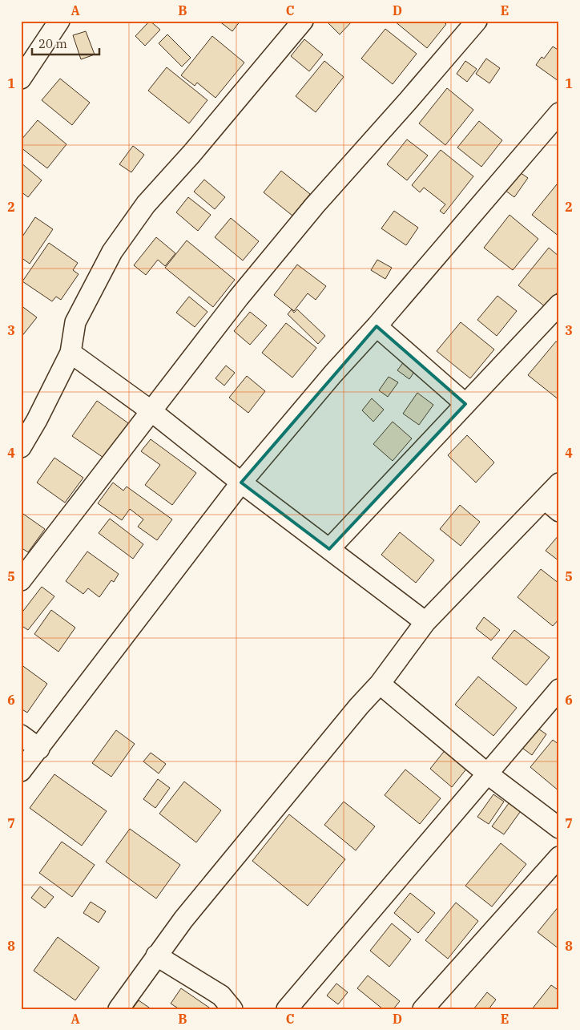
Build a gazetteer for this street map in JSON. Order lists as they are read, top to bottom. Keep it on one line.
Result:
{"scale_bar":"20 m","grid":{"columns":["A","B","C","D","E"],"rows":["1","2","3","4","5","6","7","8"]}}
